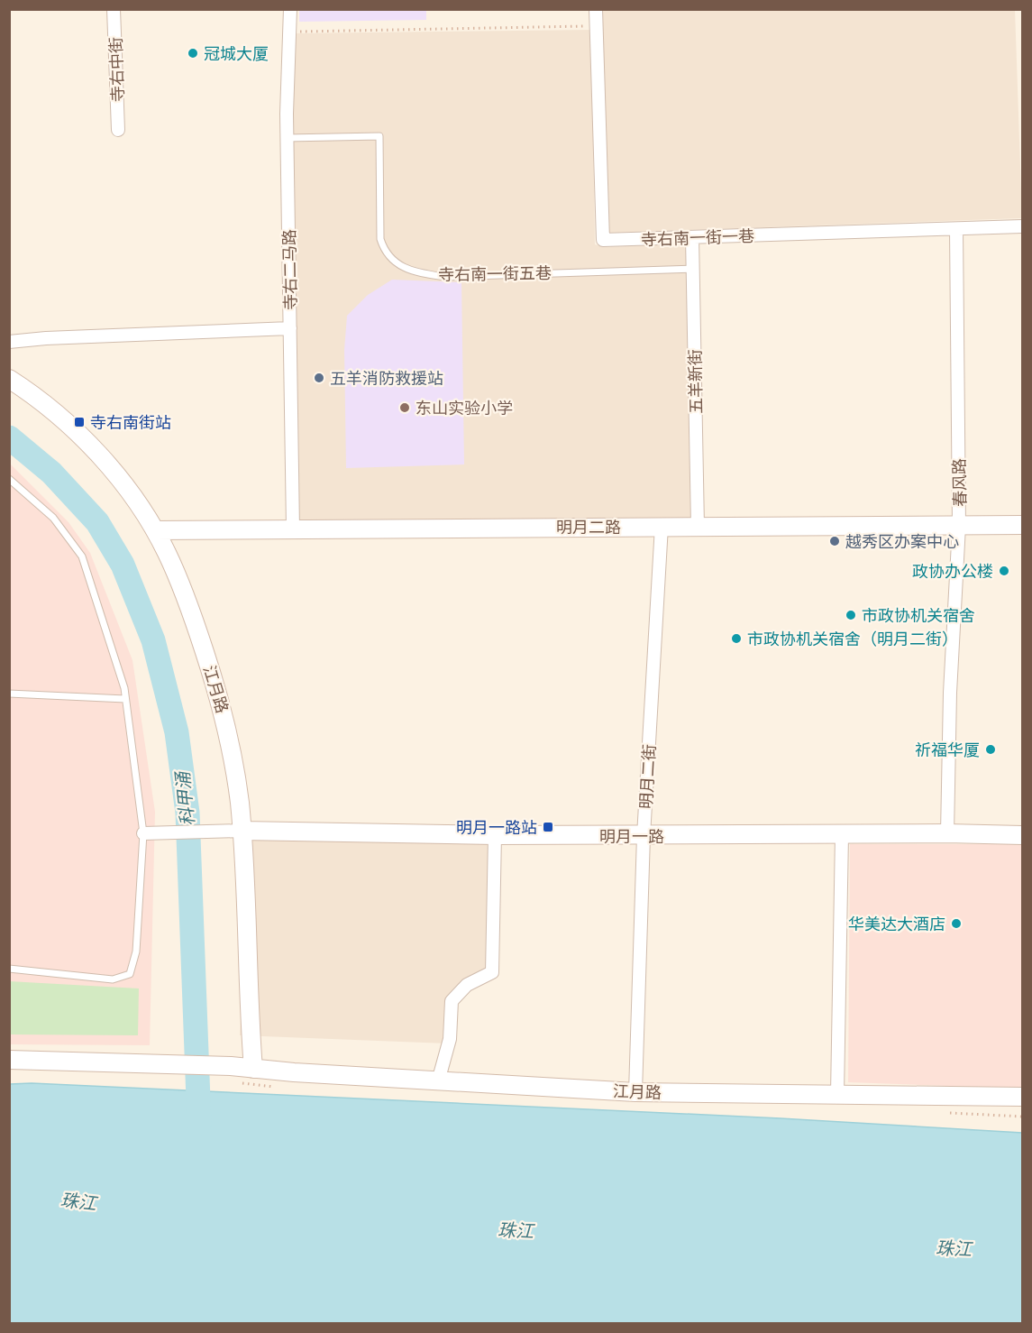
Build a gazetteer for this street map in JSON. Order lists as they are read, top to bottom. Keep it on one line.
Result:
{"streets":{"street":["寺右中街","寺右南一街一巷","寺右二马路","五羊新街","春风路","明月二路","江月路","明月二街","明月一路"],"lane":["寺右南一街五巷"]},"crossings":[["寺右南一街一巷","五羊新街"],["寺右南一街一巷","春风路"],["寺右二马路","寺右南一街五巷"],["寺右二马路","明月二路"],["寺右南一街五巷","五羊新街"],["五羊新街","明月二路"],["春风路","明月二路"],["春风路","明月一路"],["明月二路","江月路"],["明月二路","明月二街"],["江月路","明月二街"],["江月路","明月一路"],["明月二街","明月一路"]],"water":["科甲涌","珠江"],"places":{"other":["冠城大厦","五羊消防救援站","东山实验小学","越秀区办案中心","政协办公楼","市政协机关宿舍","市政协机关宿舍（明月二街）","祈福华厦","华美达大酒店"],"transit":["寺右南街站","明月一路站"]}}
